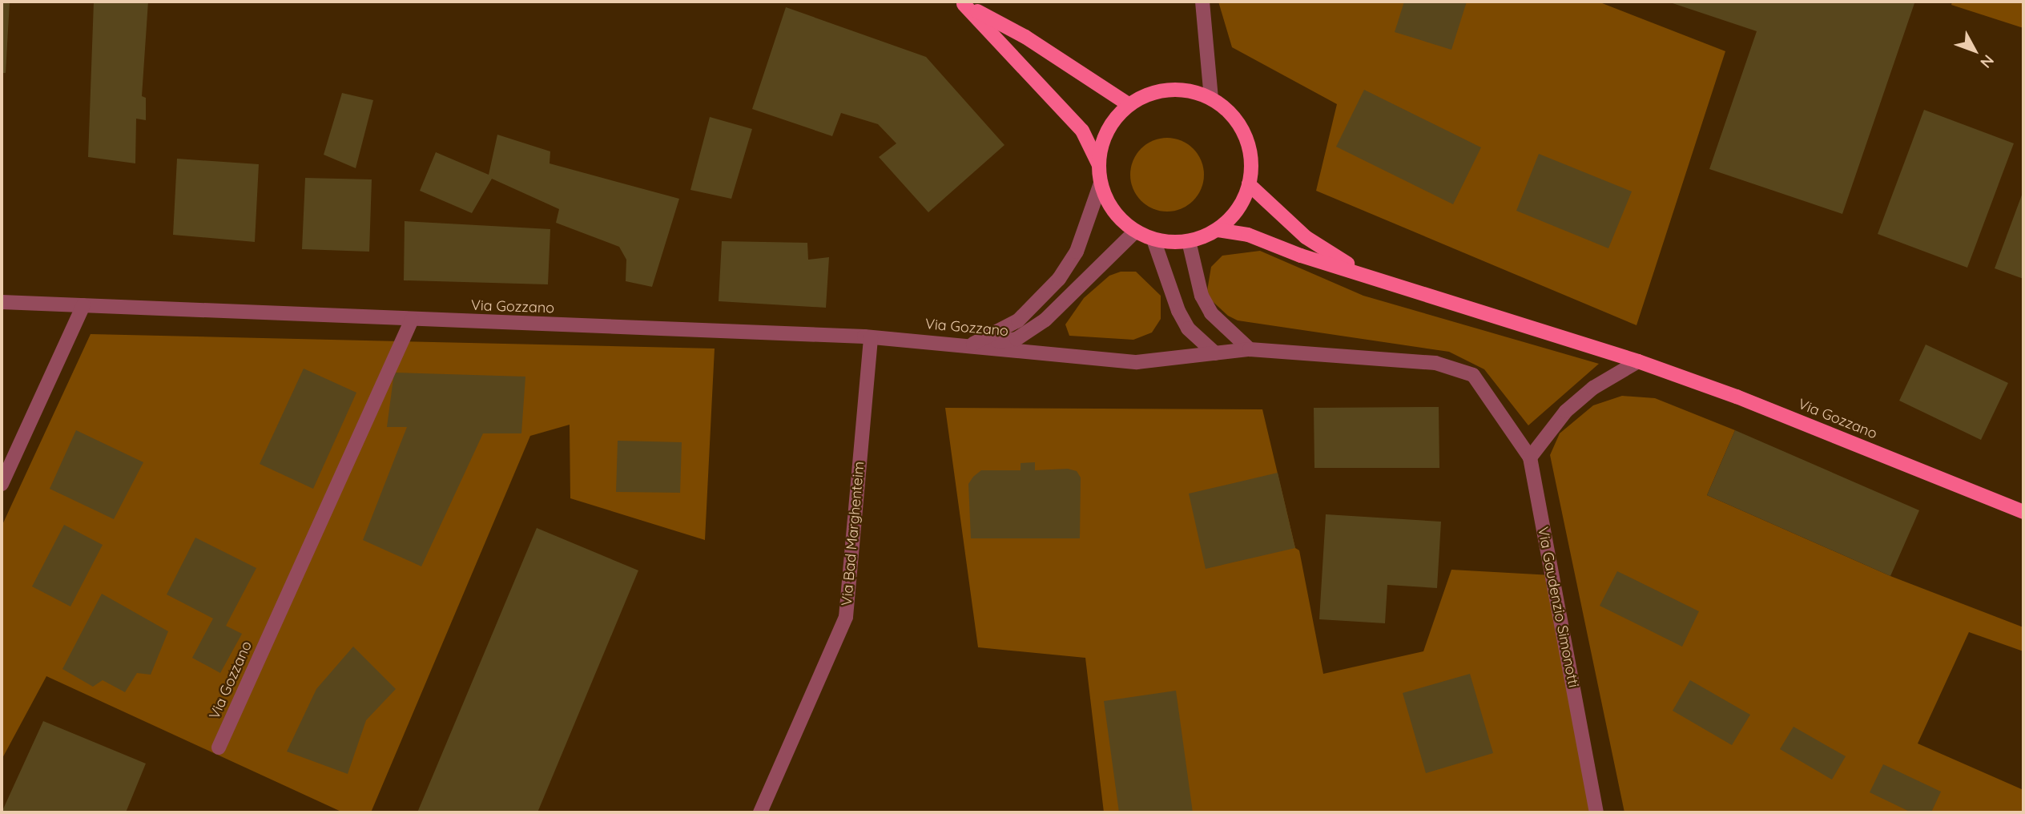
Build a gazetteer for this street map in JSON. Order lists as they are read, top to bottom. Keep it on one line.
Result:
{"streets":{"main road":["Via Gozzano"],"street":["Via Bad Marghenteim","Via Gaudenzio Simonotti"]},"crossings":[["Via Gozzano","Via Bad Marghenteim"],["Via Gozzano","Via Gaudenzio Simonotti"]],"north":"bottom right"}
